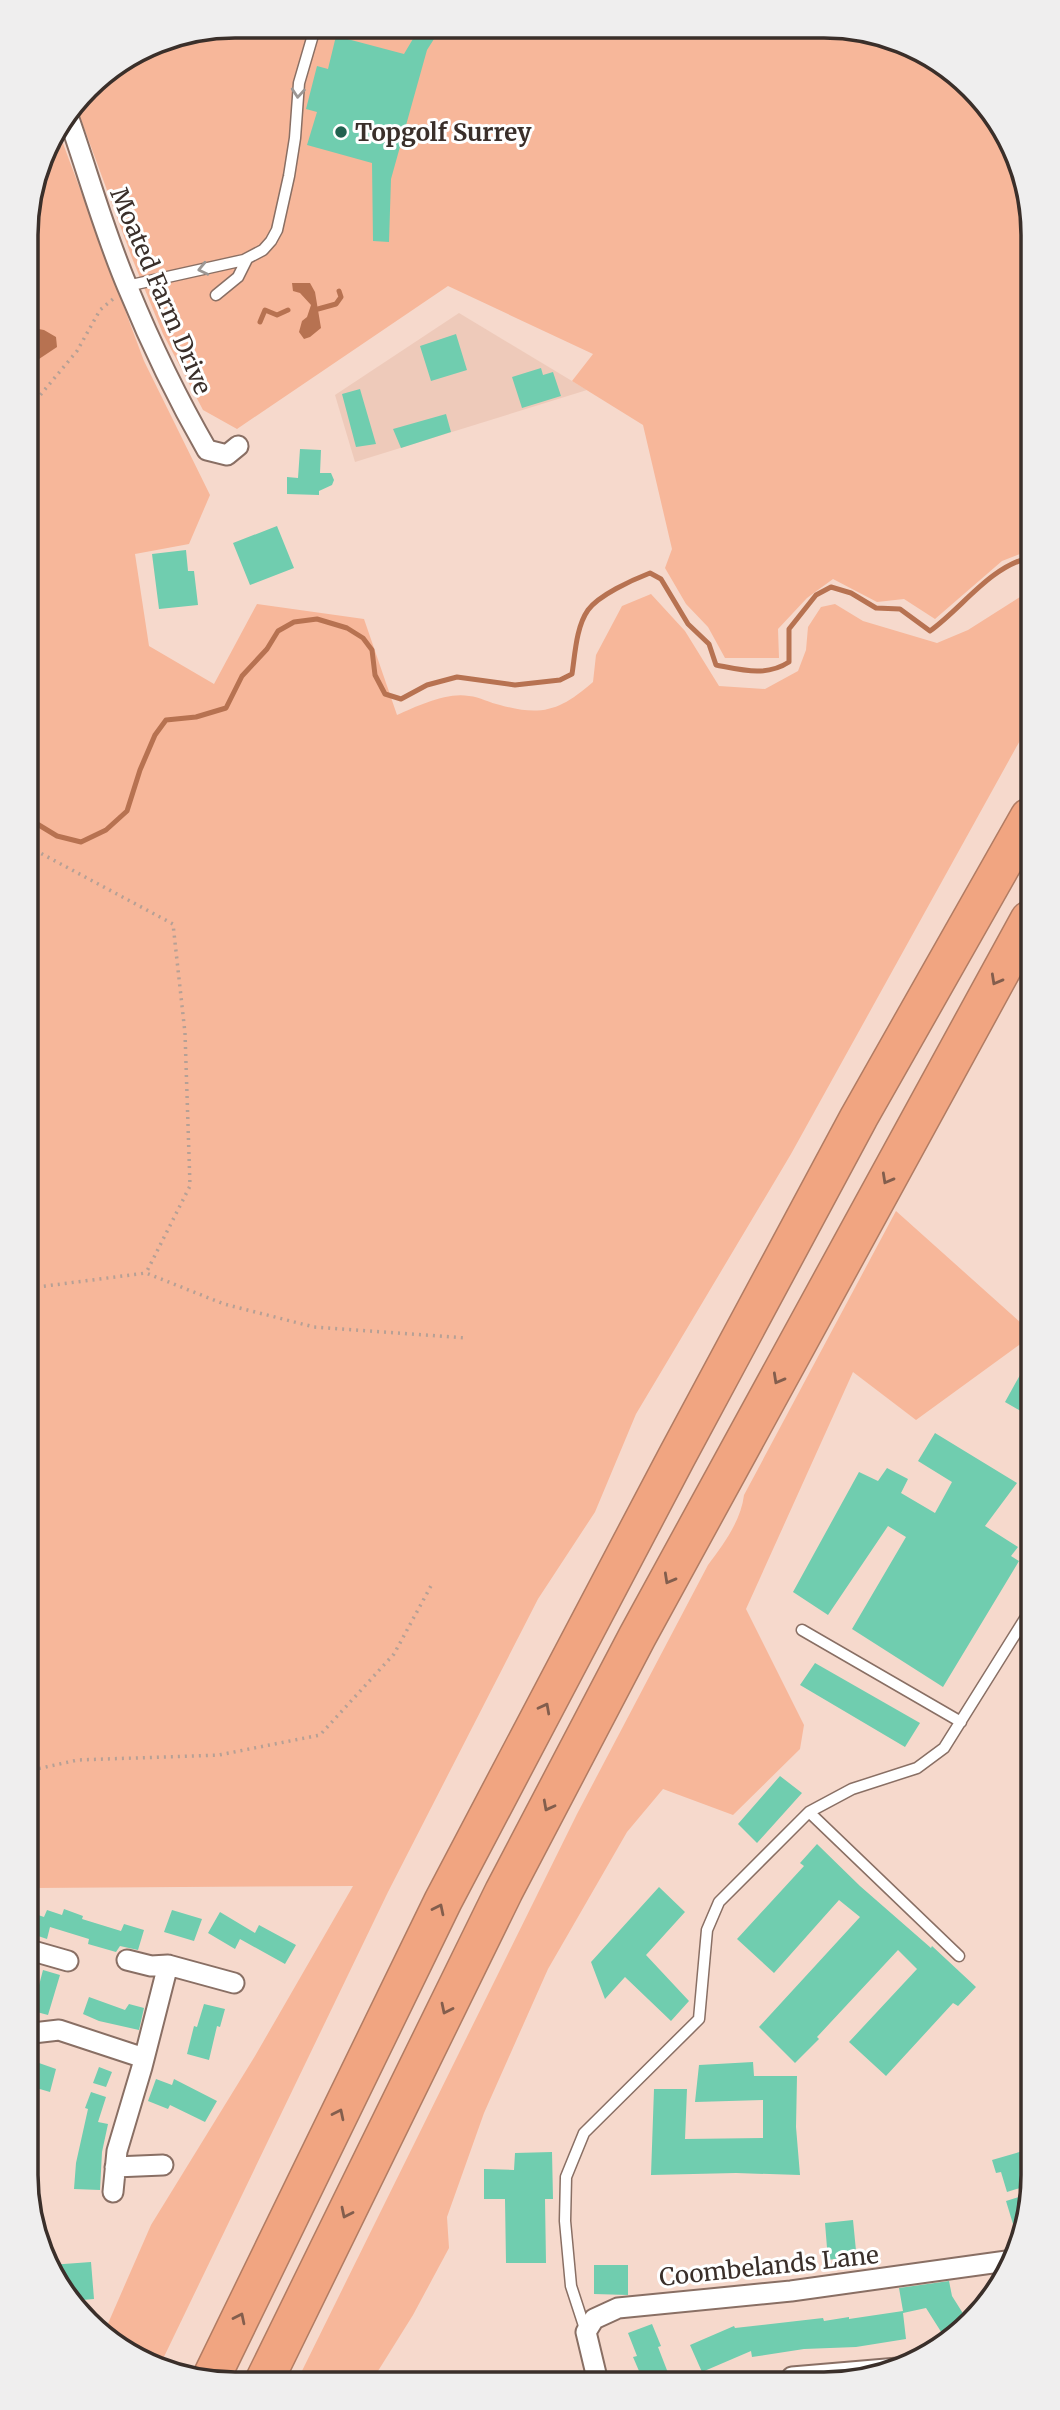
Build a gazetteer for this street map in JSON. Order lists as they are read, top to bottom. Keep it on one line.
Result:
{"streets":{"street":["Moated Farm Drive","Coombelands Lane"]},"places":["Topgolf Surrey"]}
